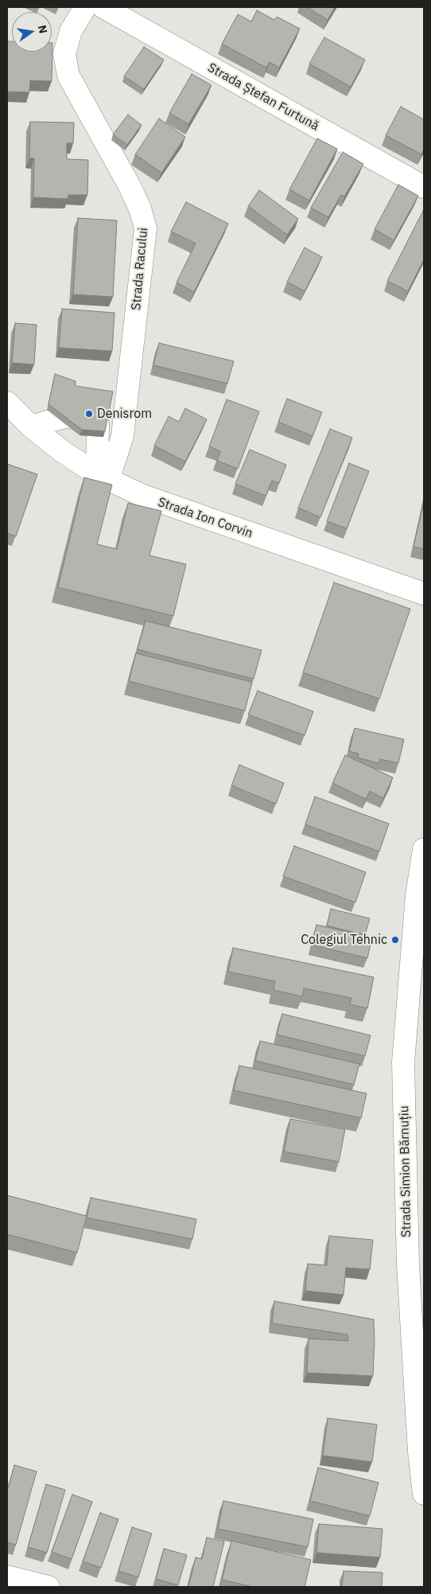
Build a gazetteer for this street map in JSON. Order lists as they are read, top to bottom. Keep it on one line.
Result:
{"streets":{"street":["Strada Ștefan Furtună","Strada Racului","Strada Ion Corvin","Strada Simion Bărnuțiu"]},"crossings":[["Strada Racului","Strada Ion Corvin"]],"places":["Denisrom","Colegiul Tehnic"],"north":"right"}
